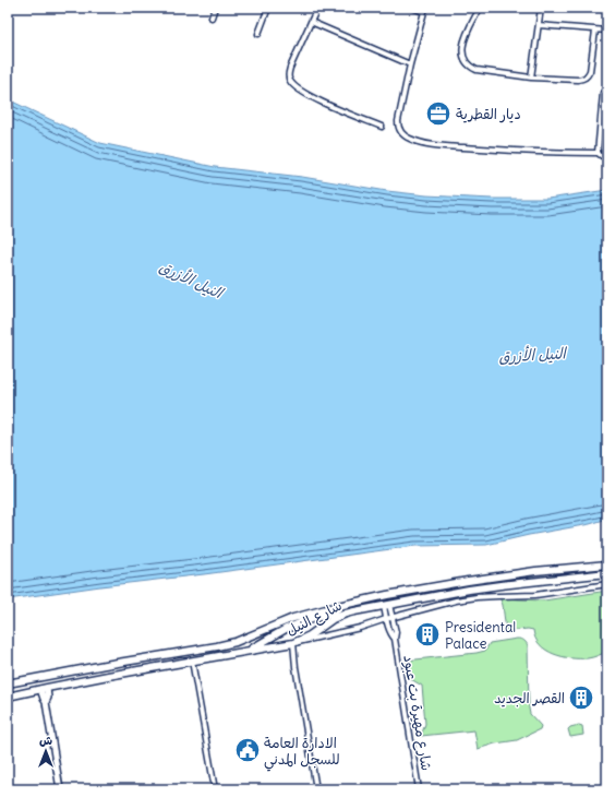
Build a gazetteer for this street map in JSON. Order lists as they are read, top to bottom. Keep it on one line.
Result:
{"streets":{"main road":["شارع النيل"],"street":["شارع مهيرة بت عبود"]},"water":["النيل الأزرق"],"places":{"office":["ديار القطرية"],"building":["Presidental Palace","القصر الجديد"],"public building":["الادارة العامة للسجل المدني"]},"north":"top"}
